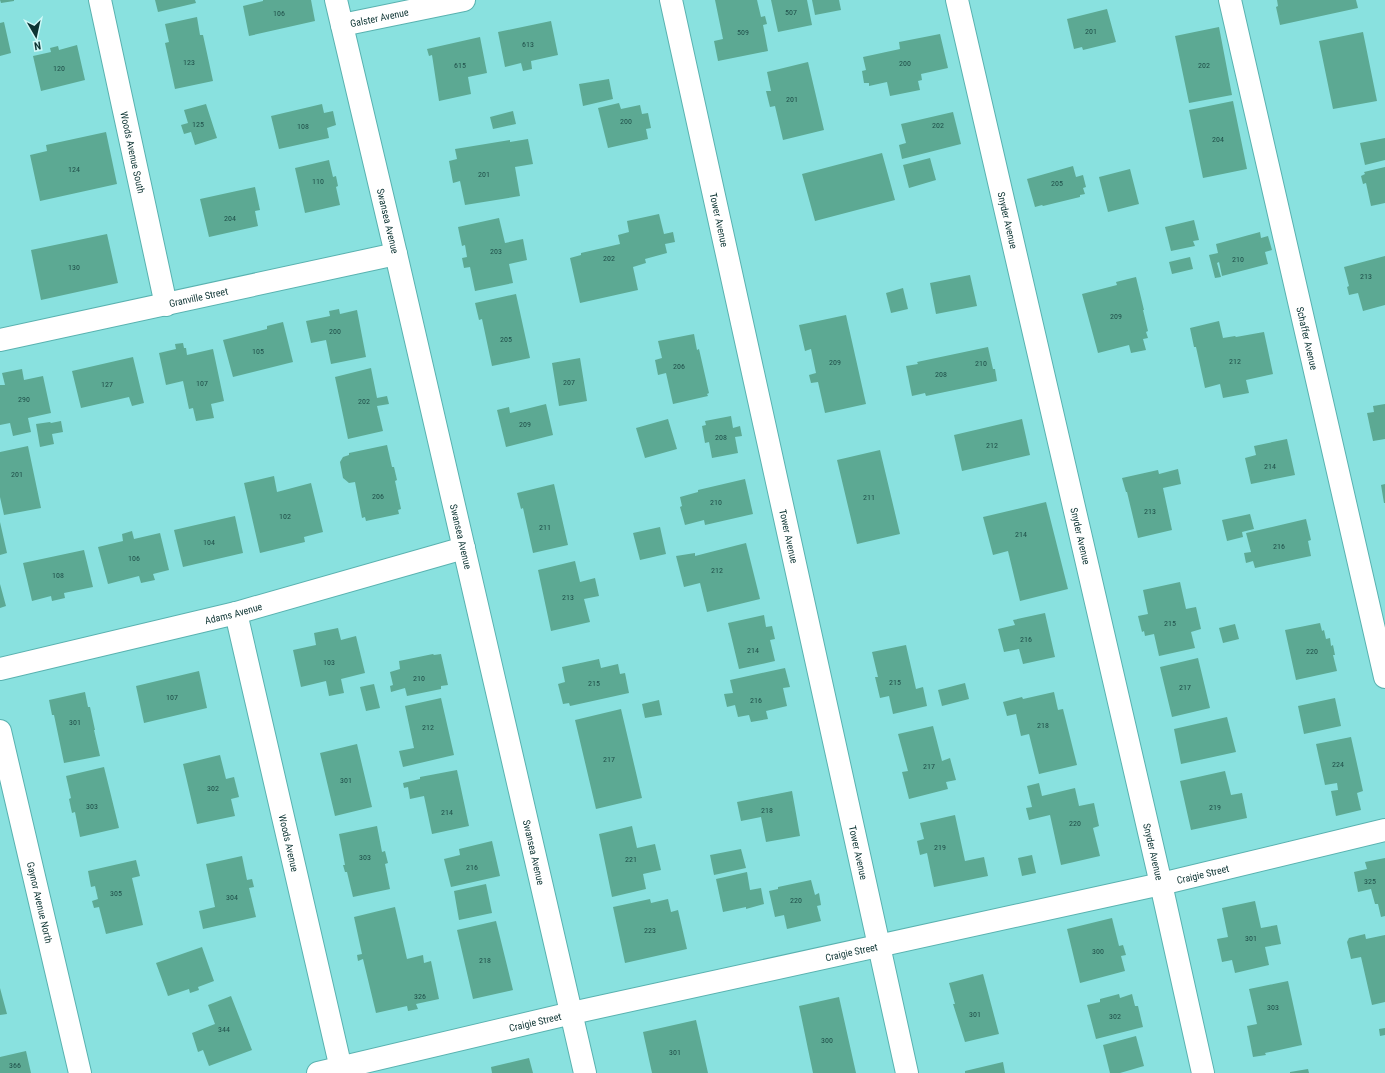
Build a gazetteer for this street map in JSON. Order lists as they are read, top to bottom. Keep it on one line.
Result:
{"streets":{"street":["Galster Avenue","Woods Avenue South","Tower Avenue","Swansea Avenue","Snyder Avenue","Granville Street","Schaffer Avenue","Adams Avenue","Woods Avenue","Craigie Street","Gaynor Avenue North"]},"crossings":[["Galster Avenue","Swansea Avenue"],["Woods Avenue South","Granville Street"],["Tower Avenue","Craigie Street"],["Swansea Avenue","Granville Street"],["Swansea Avenue","Adams Avenue"],["Swansea Avenue","Craigie Street"],["Snyder Avenue","Craigie Street"],["Adams Avenue","Woods Avenue"],["Woods Avenue","Craigie Street"]],"house_numbers":["507","106","201","509","613","123","200","615","202","120","201","200","125","202","108","204","124","201","110","205","204","203","202","210","130","213","209","200","205","105","212","209","210","206","208","207","107","127","290","202","209","208","212","214","201","206","211","210","213","102","211","214","104","216","106","212","108","213","215","216","214","220","103","210","215","215","217","107","216","301","218","212","217","224","217","301","302","303","219","218","214","220","219","303","221","216","325","305","304","220","223","301","300","218","326","303","301","302","344","300","301","366"],"north":"bottom"}
